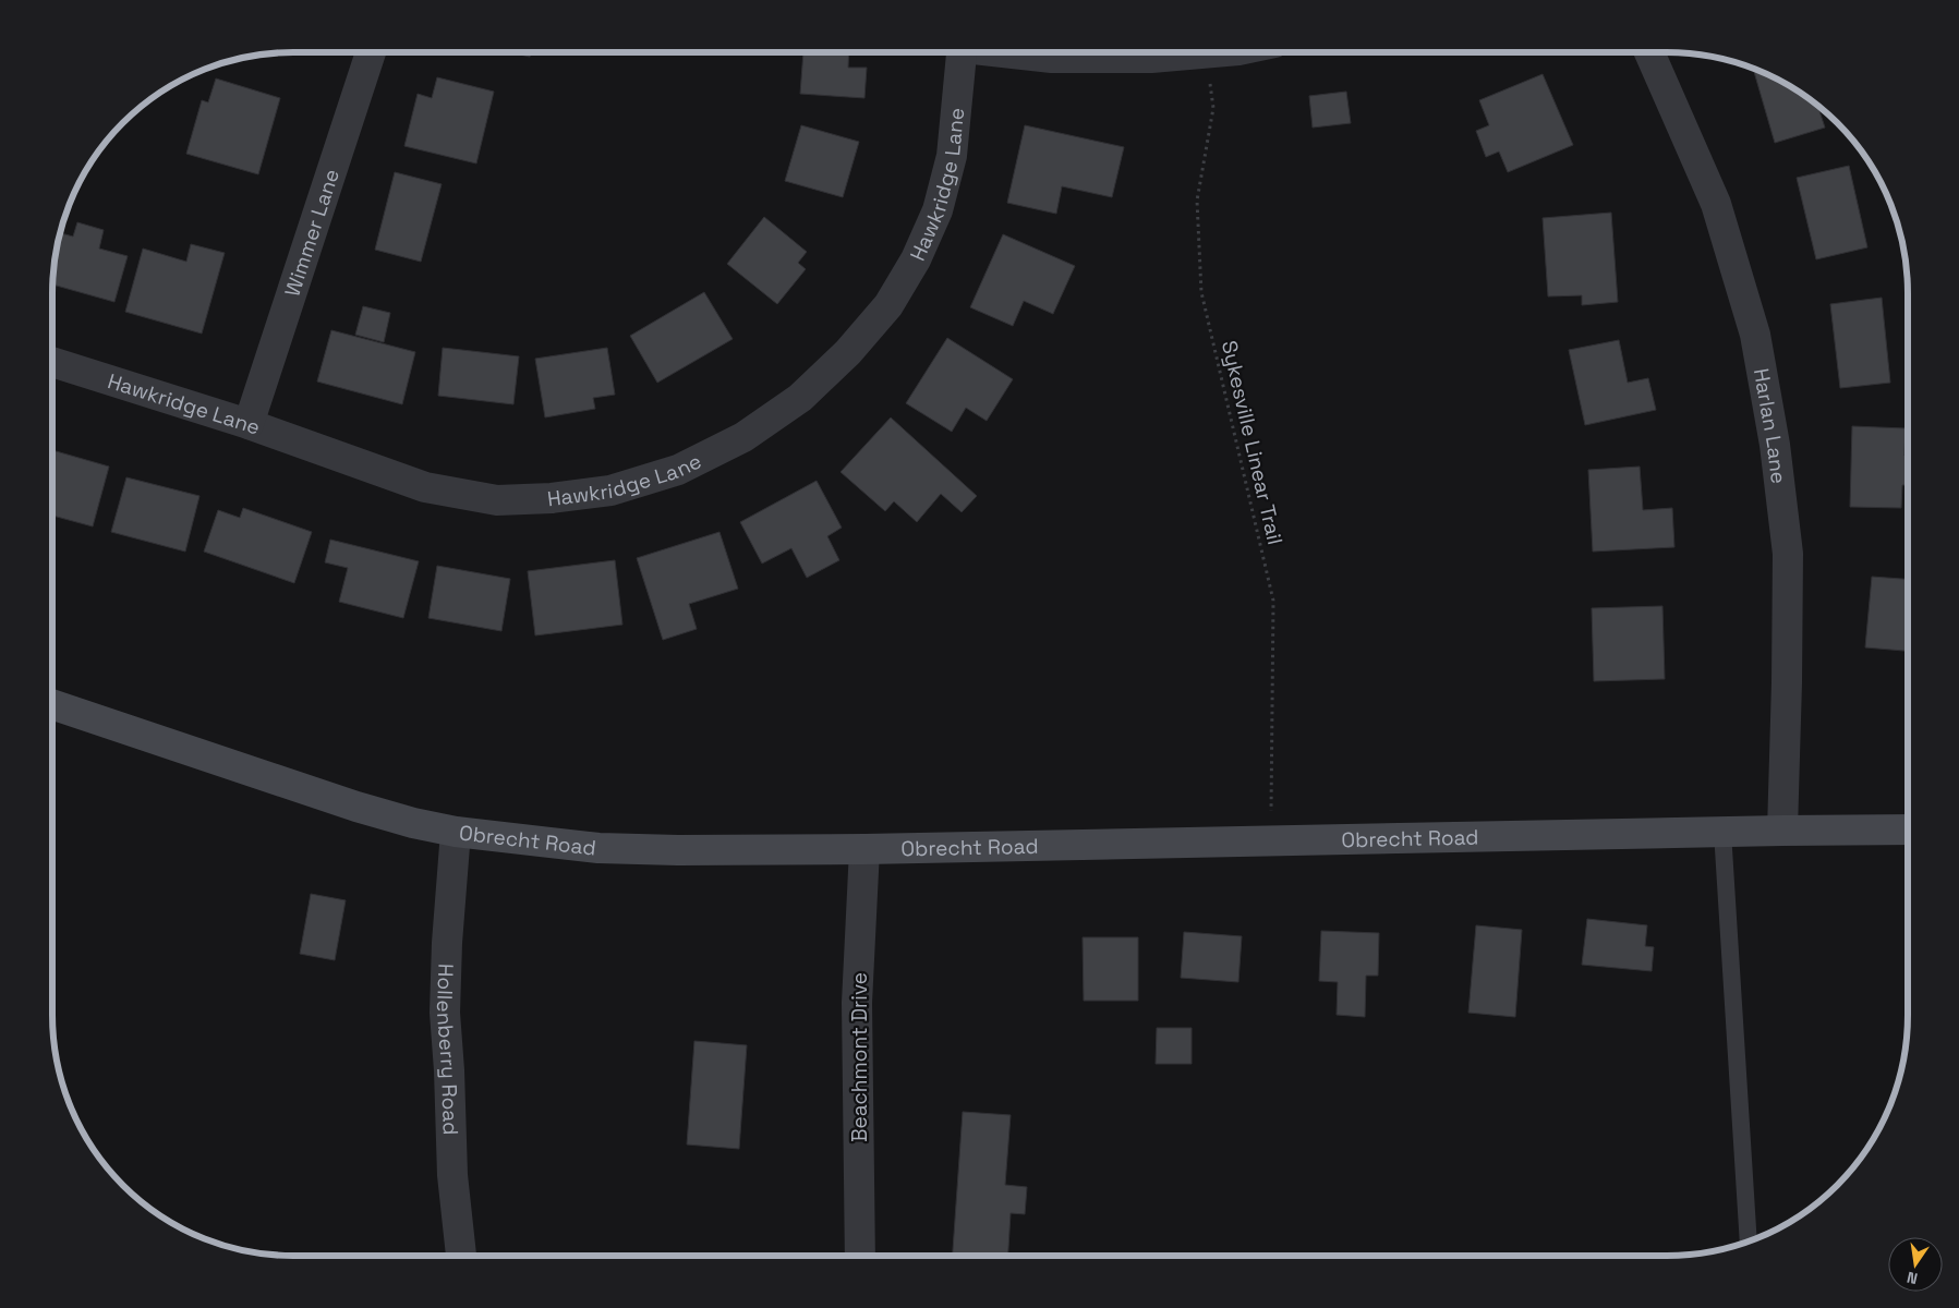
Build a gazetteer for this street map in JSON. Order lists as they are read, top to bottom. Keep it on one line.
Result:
{"streets":{"street":["Hawkridge Lane","Wimmer Lane","Harlan Lane","Obrecht Road","Hollenberry Road","Beachmont Drive"],"path":["Sykesville Linear Trail"]},"crossings":[["Hawkridge Lane","Wimmer Lane"],["Harlan Lane","Obrecht Road"],["Sykesville Linear Trail","Obrecht Road"],["Obrecht Road","Hollenberry Road"],["Obrecht Road","Beachmont Drive"]],"north":"bottom"}
